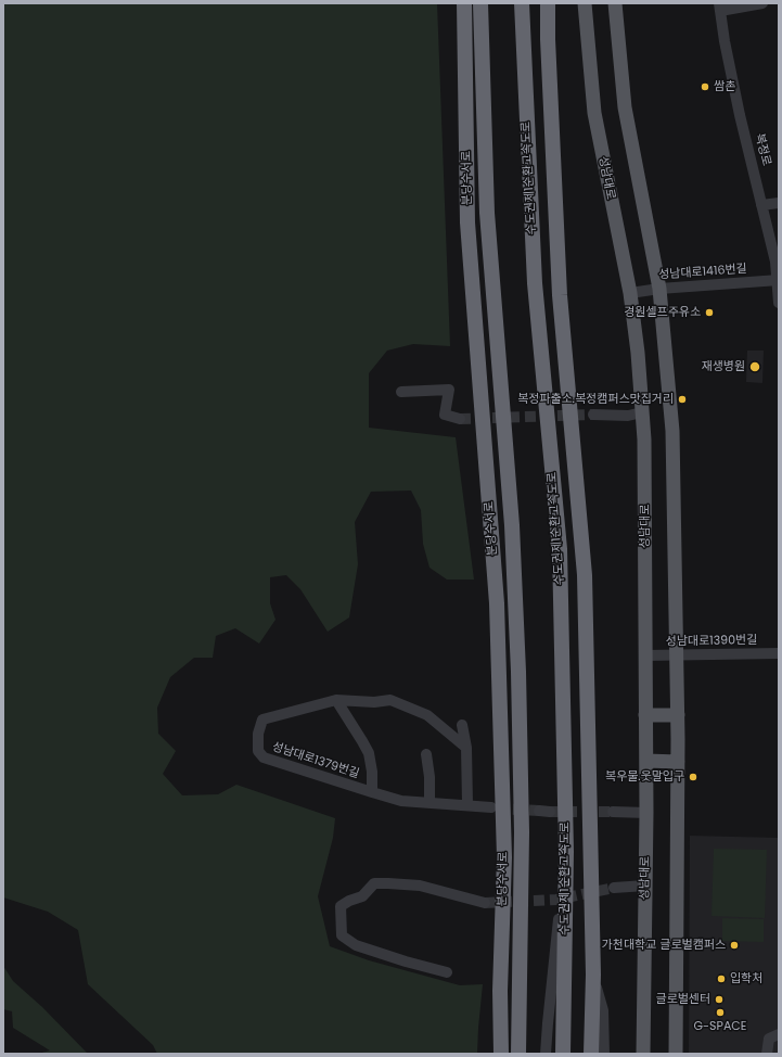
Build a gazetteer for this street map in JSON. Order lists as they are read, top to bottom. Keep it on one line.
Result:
{"streets":{"highway":["분당수서로","수도권제1순환고속도로"],"main road":["성남대로"],"street":["복정로","성남대로1416번길","성남대로1390번길","성남대로1379번길"]},"crossings":[["복정로","성남대로1416번길"],["성남대로","성남대로1416번길"],["성남대로","성남대로1390번길"]],"places":["쌈촌","경원셀프주유소","재생병원","복정파출소.복정캠퍼스맛집거리","복우물.웃말입구","가천대학교 글로벌캠퍼스","입학처","글로벌센터","G-SPACE"]}
